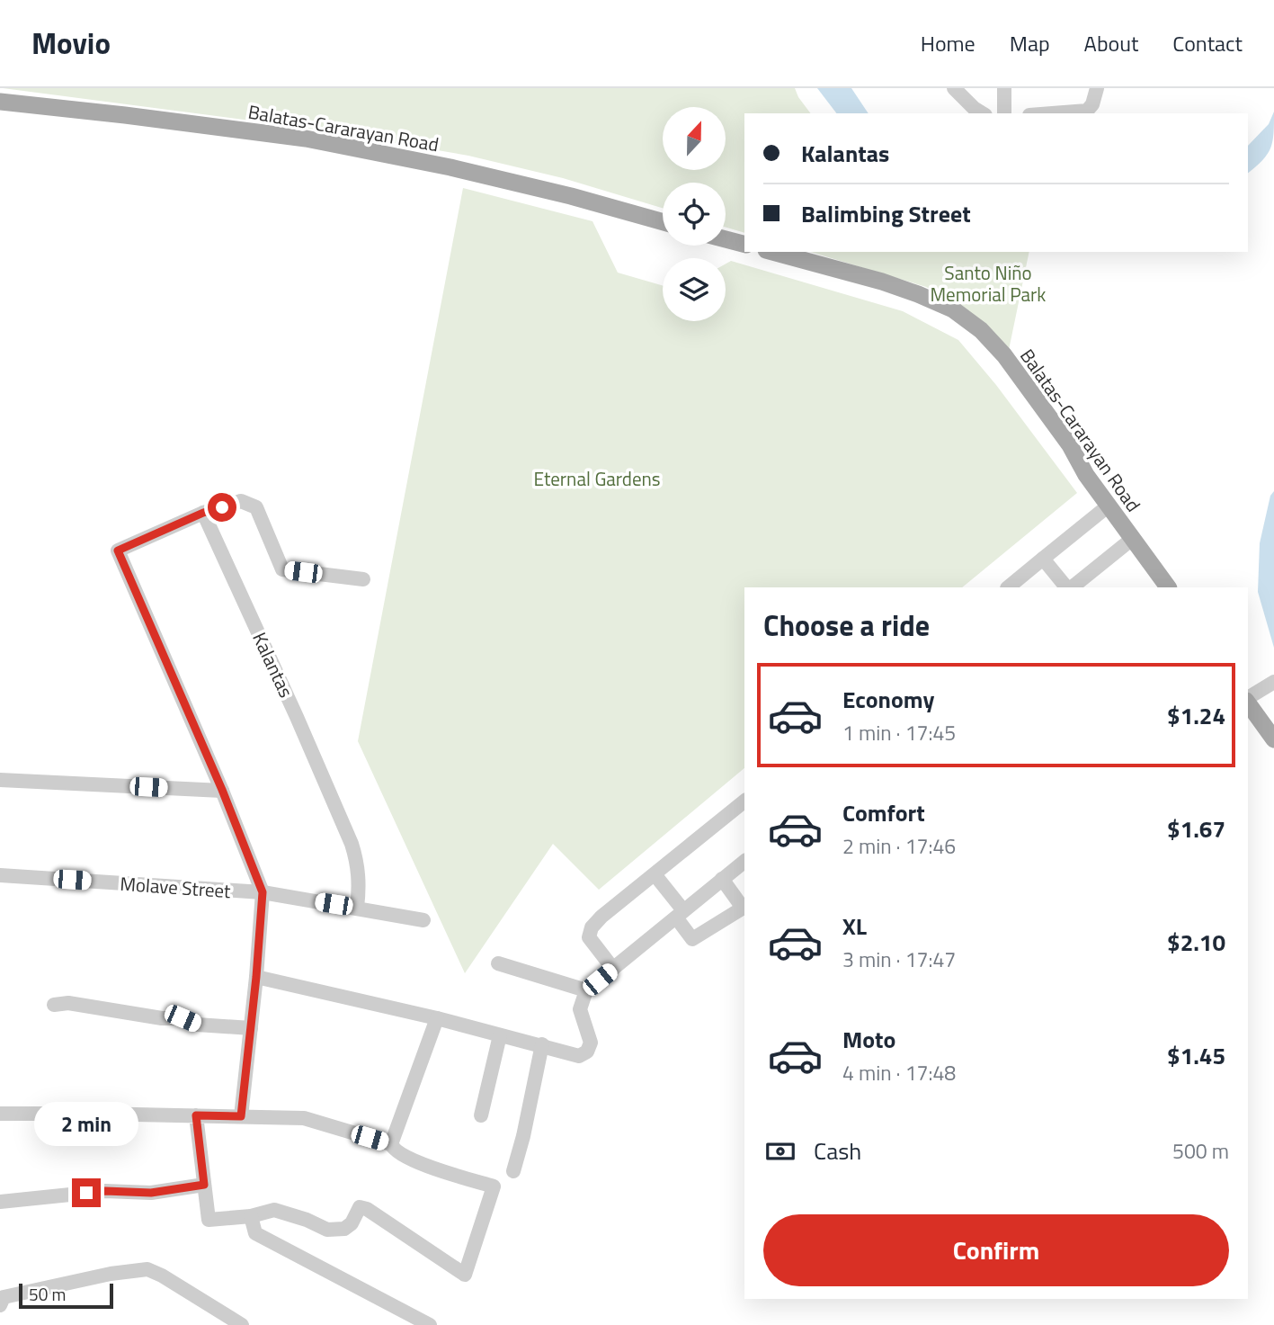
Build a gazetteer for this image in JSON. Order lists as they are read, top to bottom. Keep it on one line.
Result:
{"streets":{"main road":["Balatas-Cararayan Road"],"street":["Kalantas","Molave Street"]},"crossings":[["Kalantas","Molave Street"]],"parks":["Santo Niño Memorial Park","Eternal Gardens"],"scale_bar":"50 m","north":"top","page":{"header":"Movio","nav":["Home","Map","About","Contact"],"banner":["Kalantas","Balimbing Street"],"heading":"Choose a ride","list":[{"name":"Economy","note":"1 min · 17:45","value":"$1.24"},{"name":"Comfort","note":"2 min · 17:46","value":"$1.67"},{"name":"XL","note":"3 min · 17:47","value":"$2.10"},{"name":"Moto","note":"4 min · 17:48","value":"$1.45"}],"bubble":"2 min","pay":["Cash","500 m"],"buttons":"Confirm","scale":"50 m"}}
